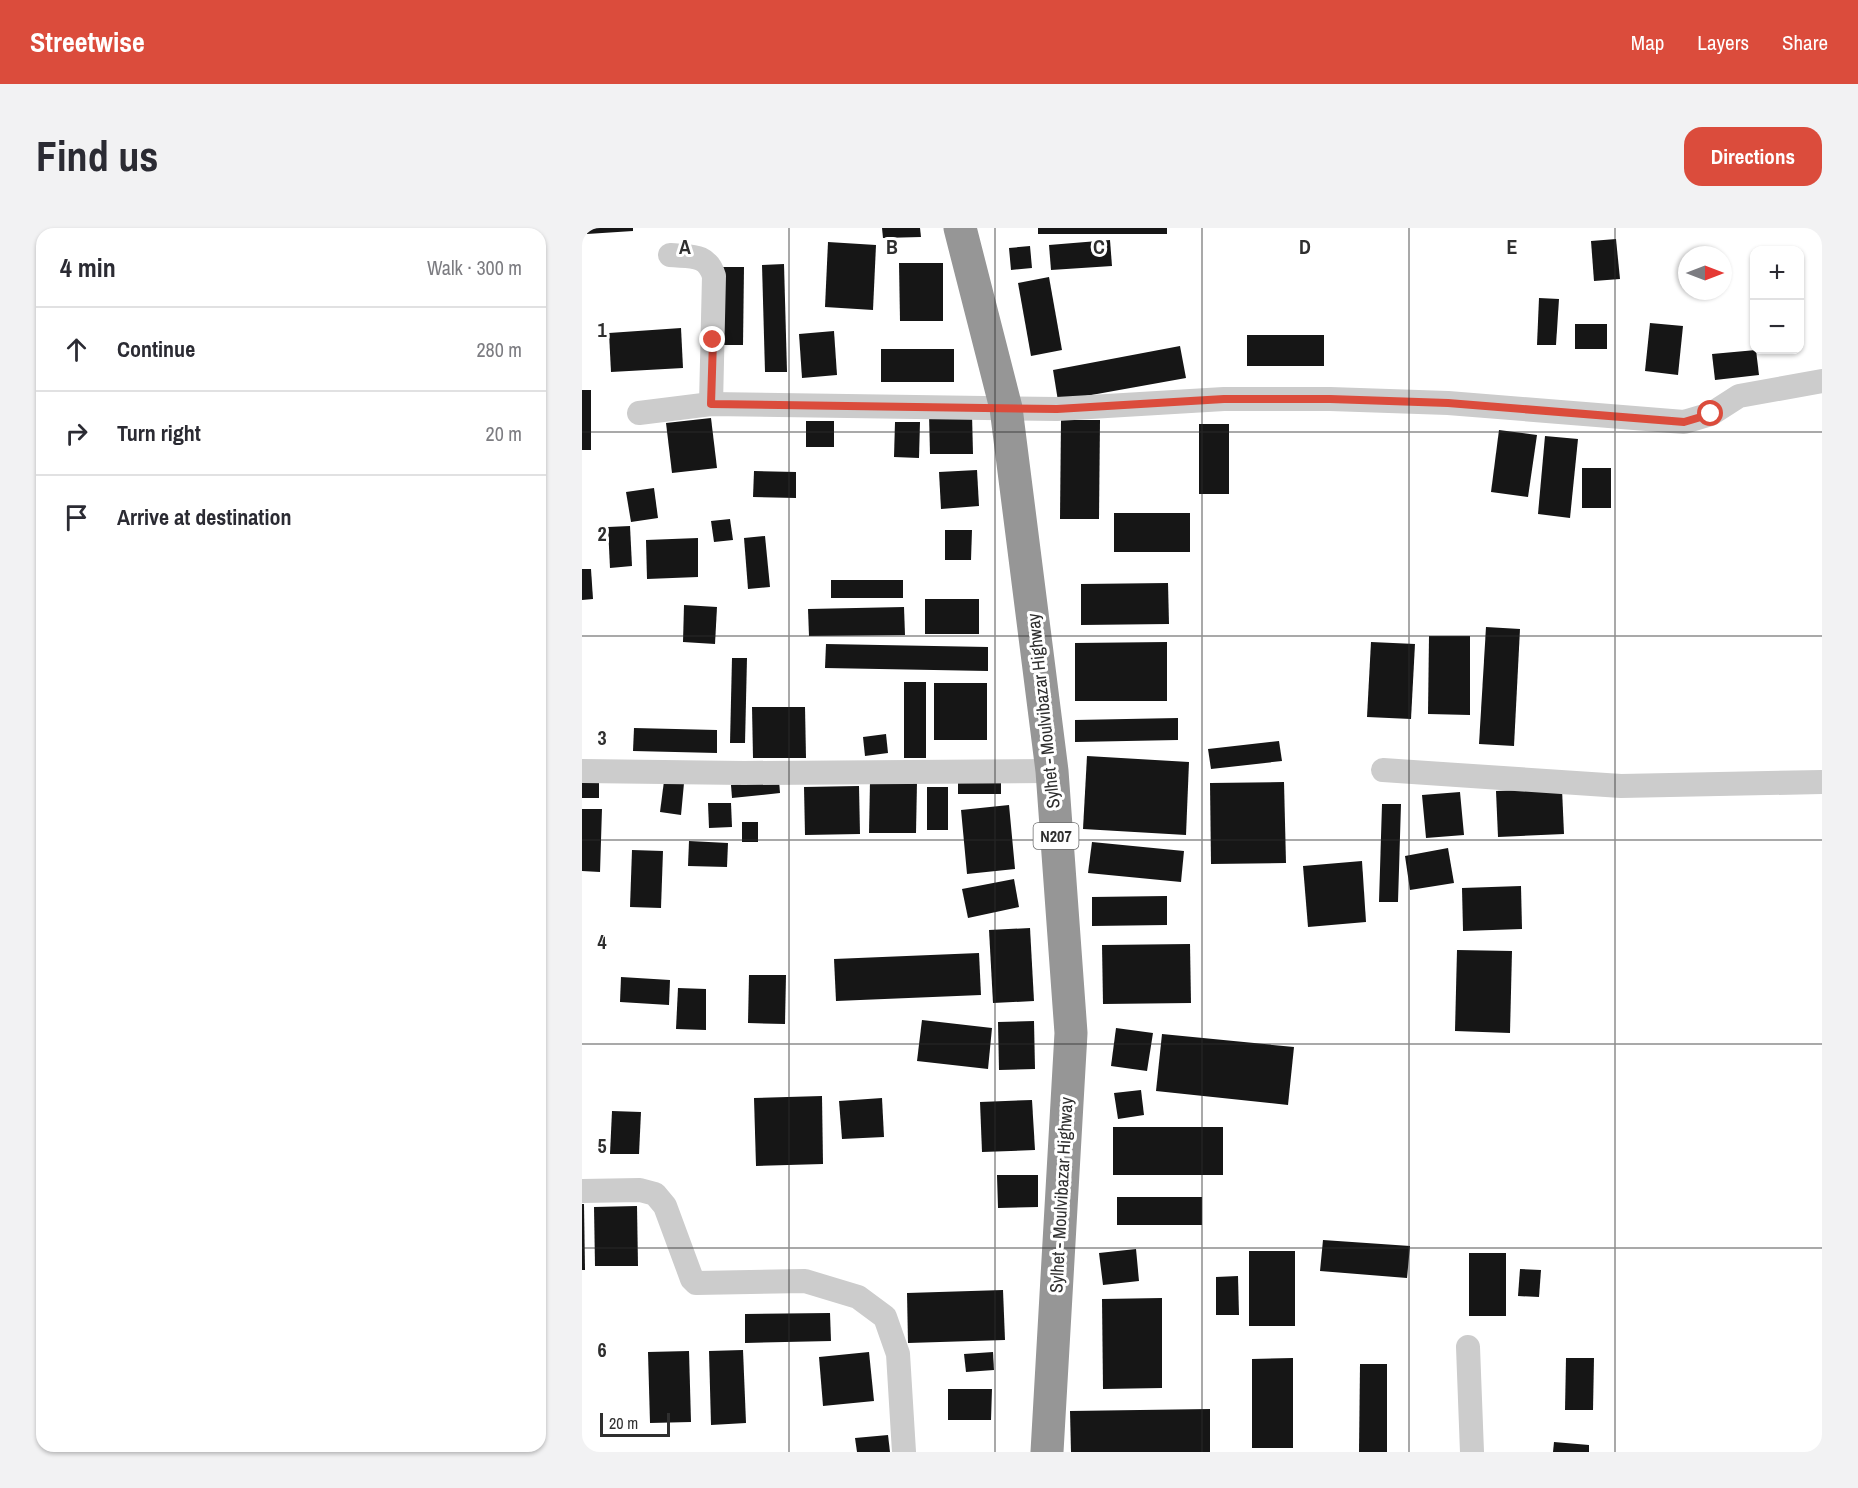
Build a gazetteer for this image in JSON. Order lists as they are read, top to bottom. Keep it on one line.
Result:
{"streets":{"highway":["Sylhet - Moulvibazar Highway","N207"]},"scale_bar":"20 m","north":"right","page":{"header":"Streetwise","nav":["Map","Layers","Share"],"buttons":"Directions","title":"Find us","heading":["4 min","Walk · 300 m"],"map_buttons":["+","−"],"list":[["Continue","280 m"],["Turn right","20 m"],"Arrive at destination"],"scale":"20 m"},"grid":{"columns":["A","B","C","D","E"],"rows":["1","2","3","4","5","6"]}}
